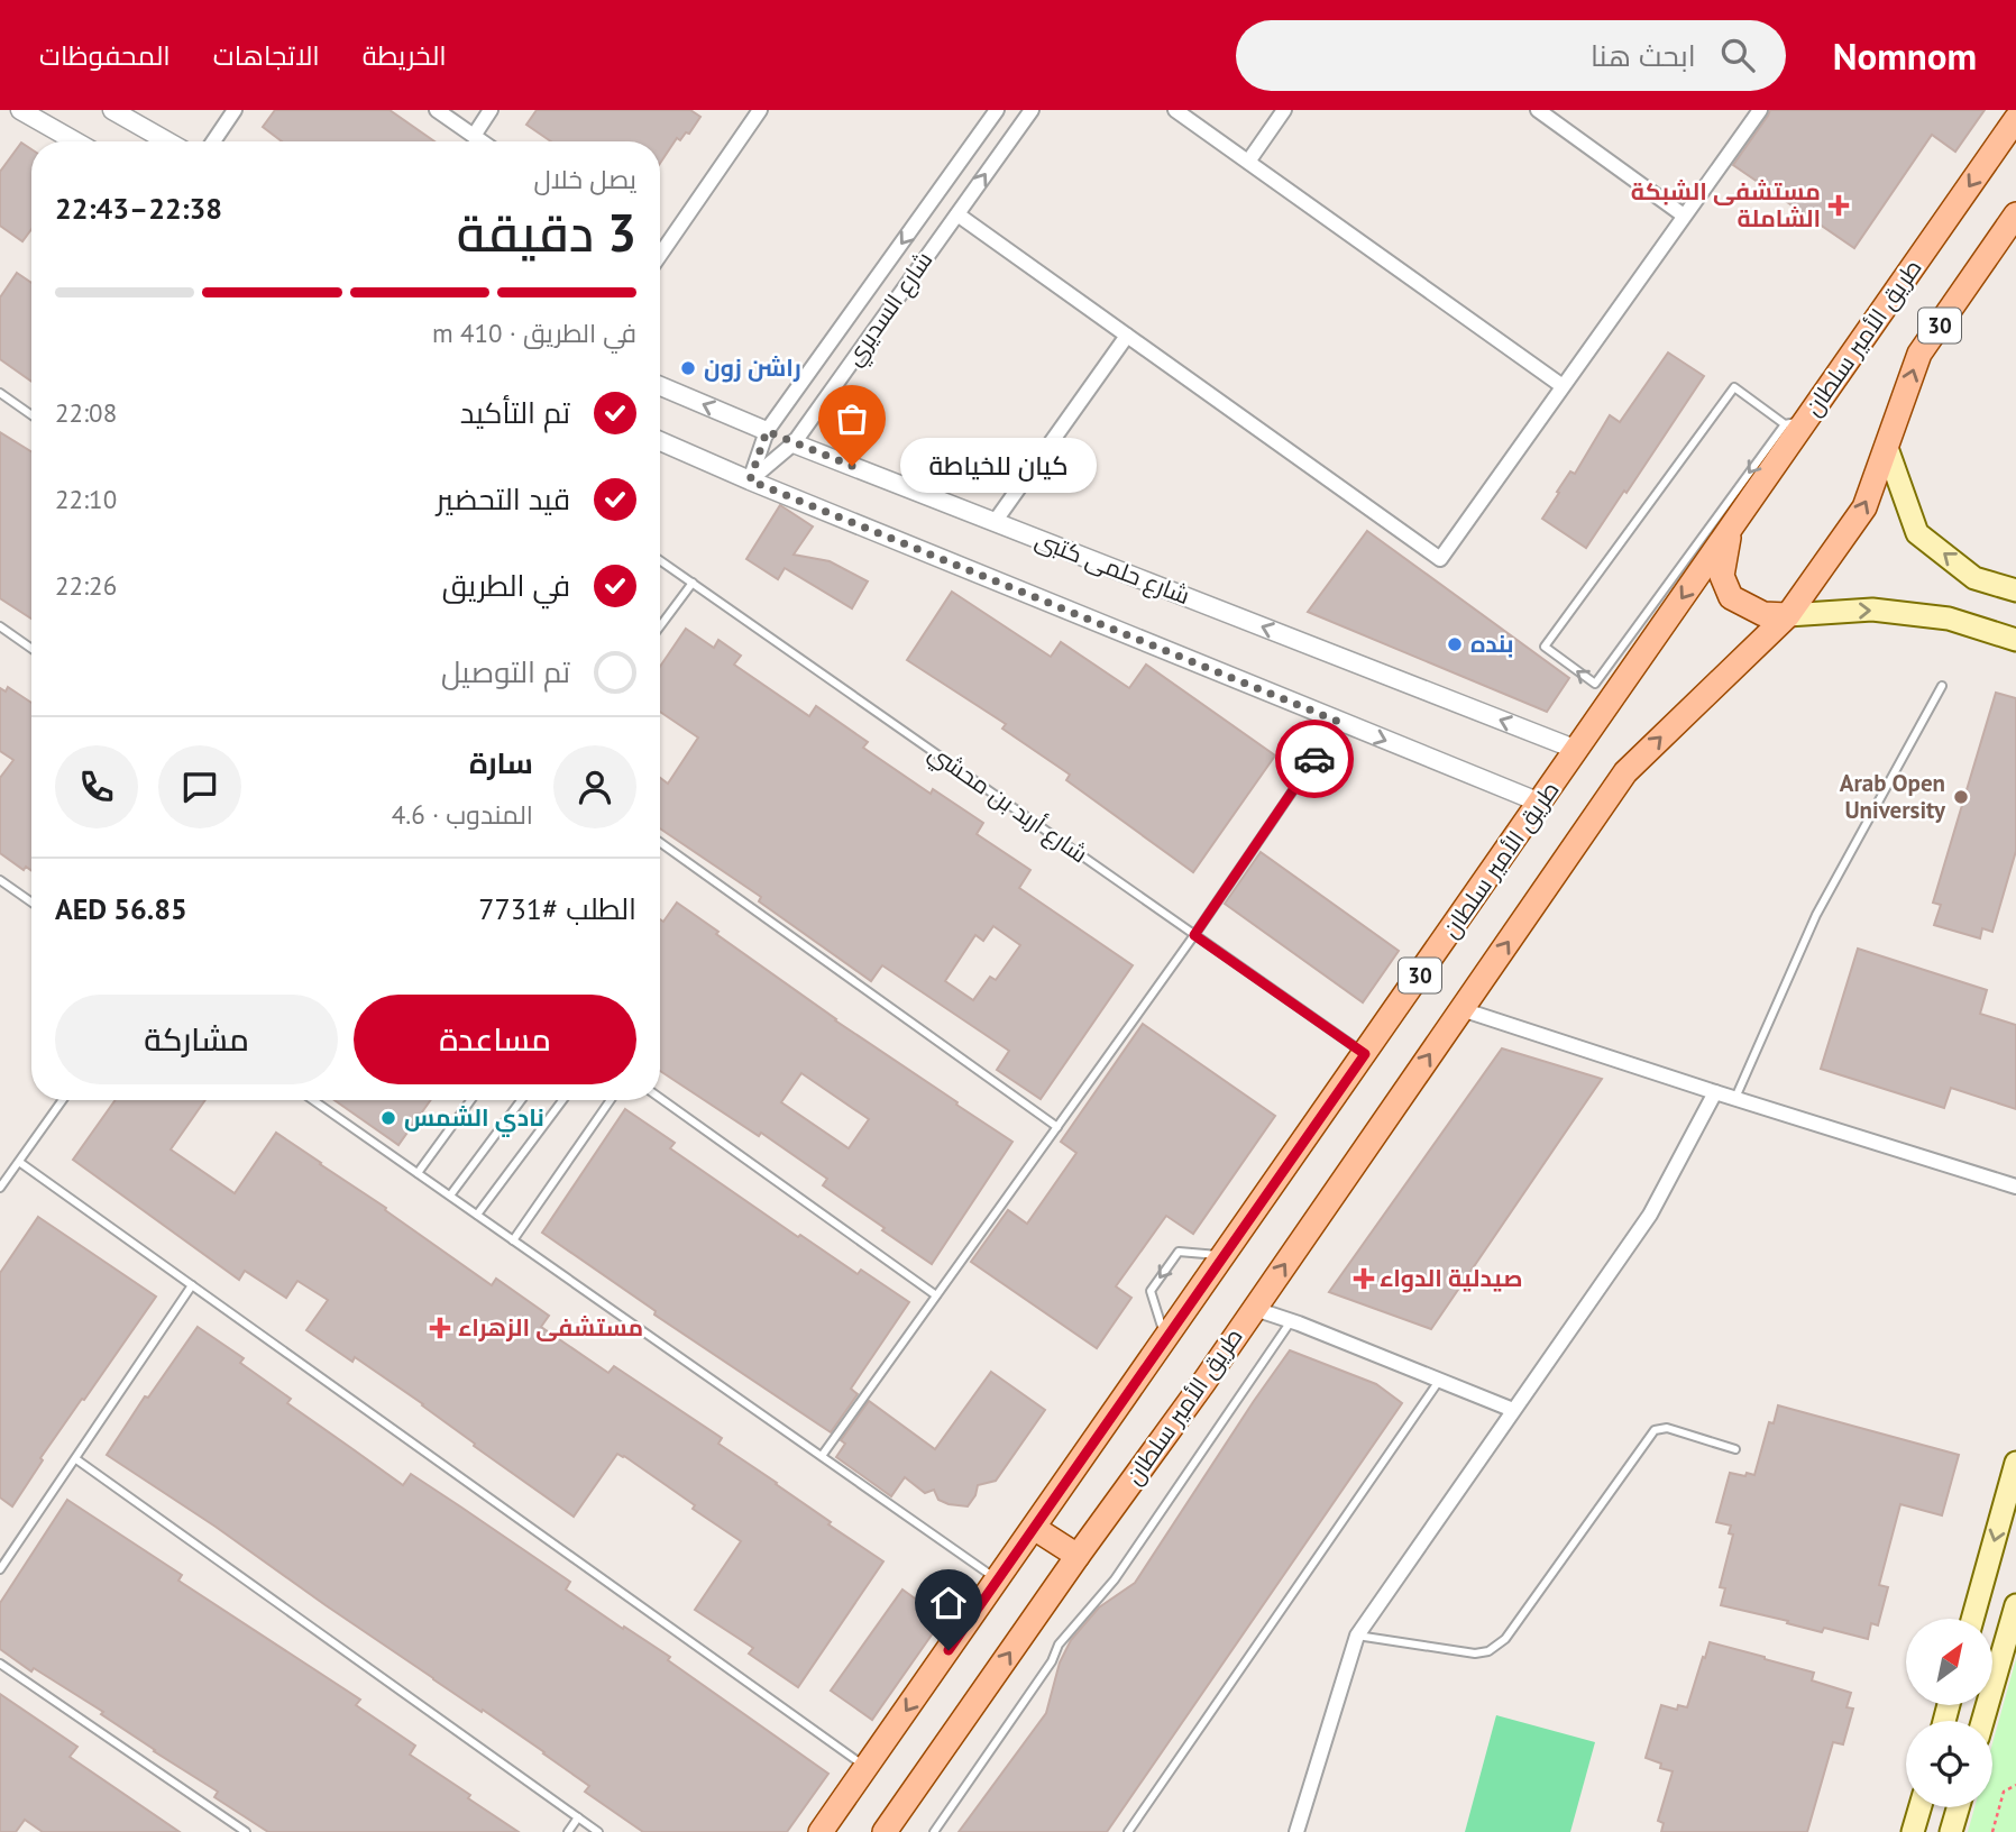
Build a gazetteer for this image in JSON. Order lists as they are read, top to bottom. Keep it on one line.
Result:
{"streets":{"main road":["30","طريق الأمير سلطان"],"street":["شارع السديري","شارع حلمى كتبى"],"lane":["شارع أربد بن محشي"]},"crossings":[["شارع السديري","شارع حلمى كتبى"],["طريق الأمير سلطان","شارع حلمى كتبى"],["طريق الأمير سلطان","شارع أربد بن محشي"]],"places":{"health":["مستشفى الشبكة الشاملة","صيدلية الدواء","مستشفى الزهراء"],"other":["راشن زون","كيان للخياطة","بنده","Arab Open University","نادي الشمس"]},"north":"top right","page":{"header":"Nomnom","search":"ابحث هنا","nav":["الخريطة","الاتجاهات","المحفوظات"],"heading":["3 دقيقة","يصل خلال","22:38–22:43"],"panel":["سارة","المندوب · 4.6","الطلب #7731","AED 56.85"],"bar":"في الطريق · 410 m","list":[["تم التأكيد","22:08"],["قيد التحضير","22:10"],["في الطريق","22:26"],"تم التوصيل"],"bubble":"كيان للخياطة","buttons":["مساعدة","مشاركة"]}}
